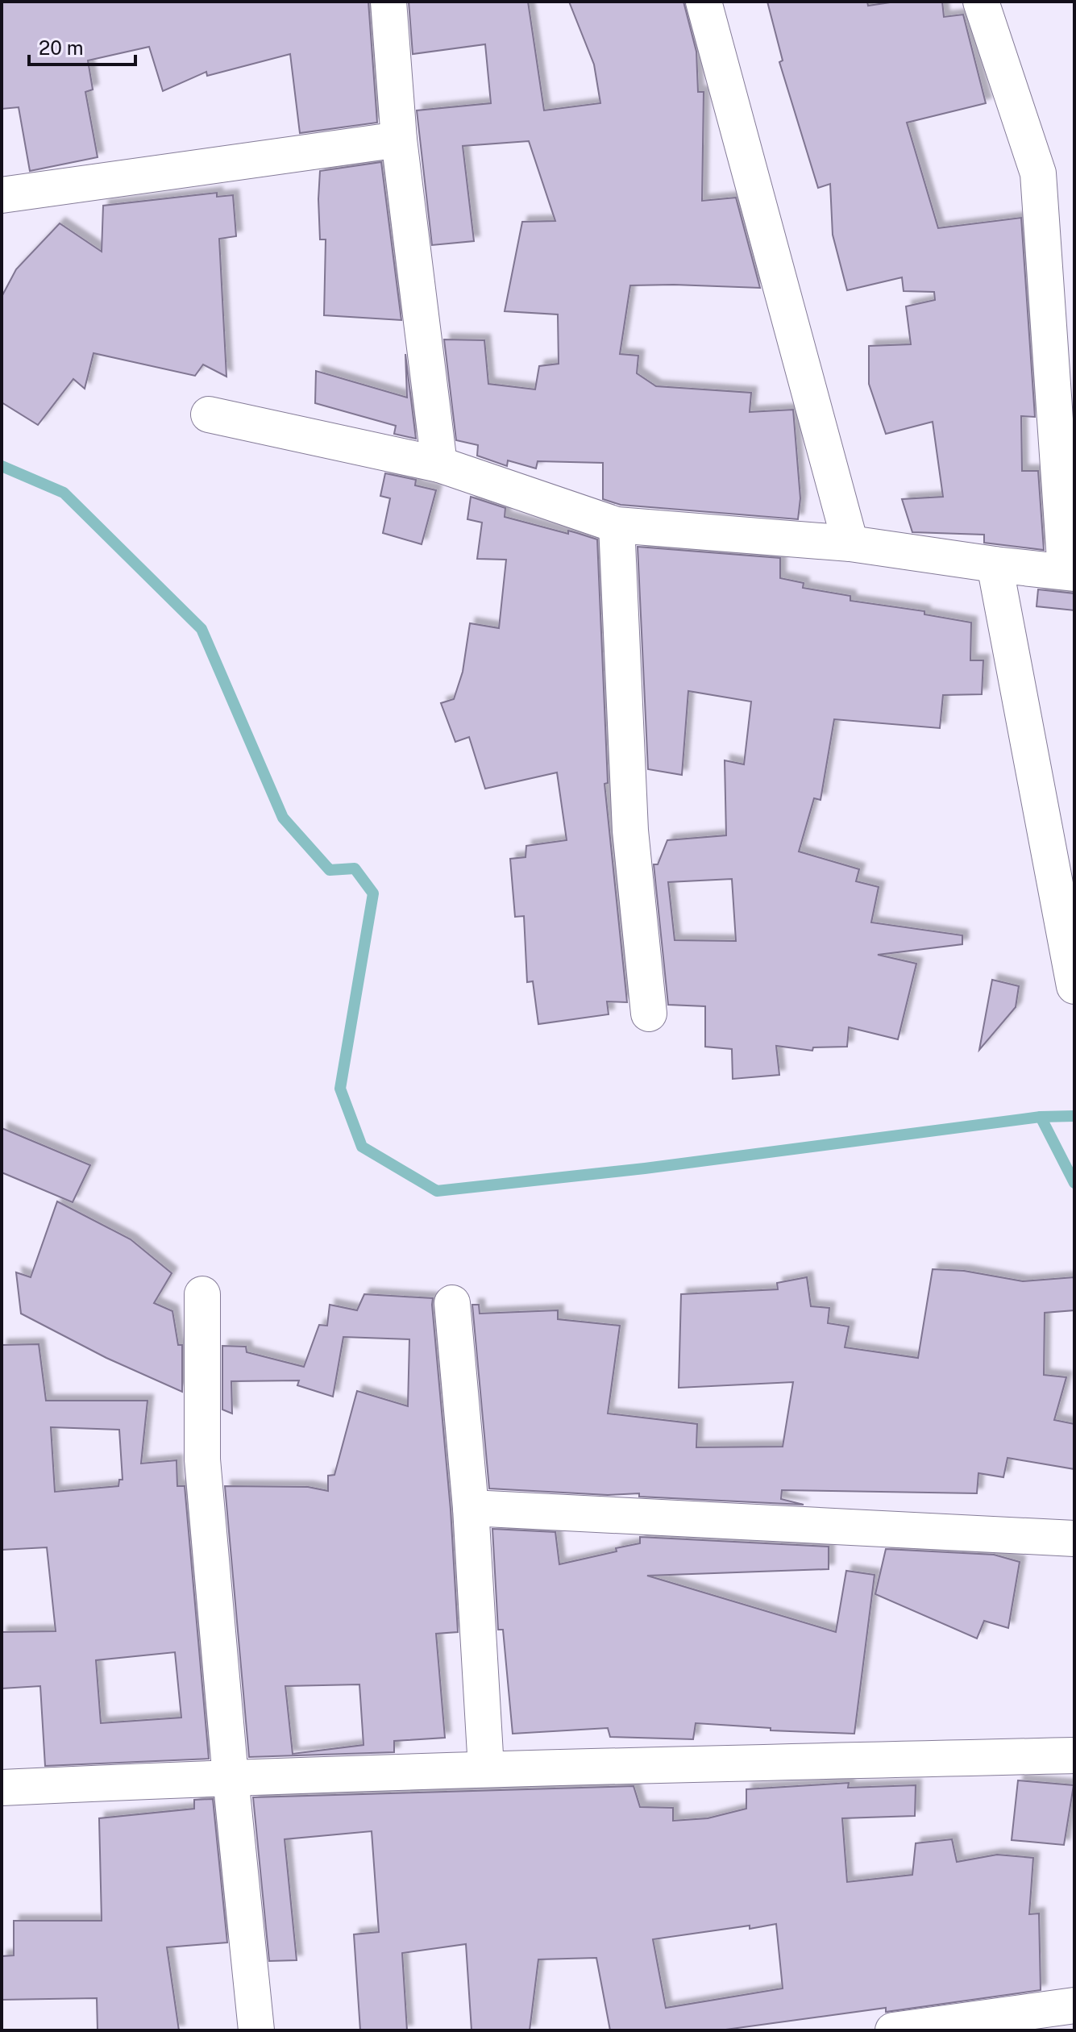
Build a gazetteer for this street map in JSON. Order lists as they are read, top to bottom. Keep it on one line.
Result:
{"scale_bar":"20 m"}
